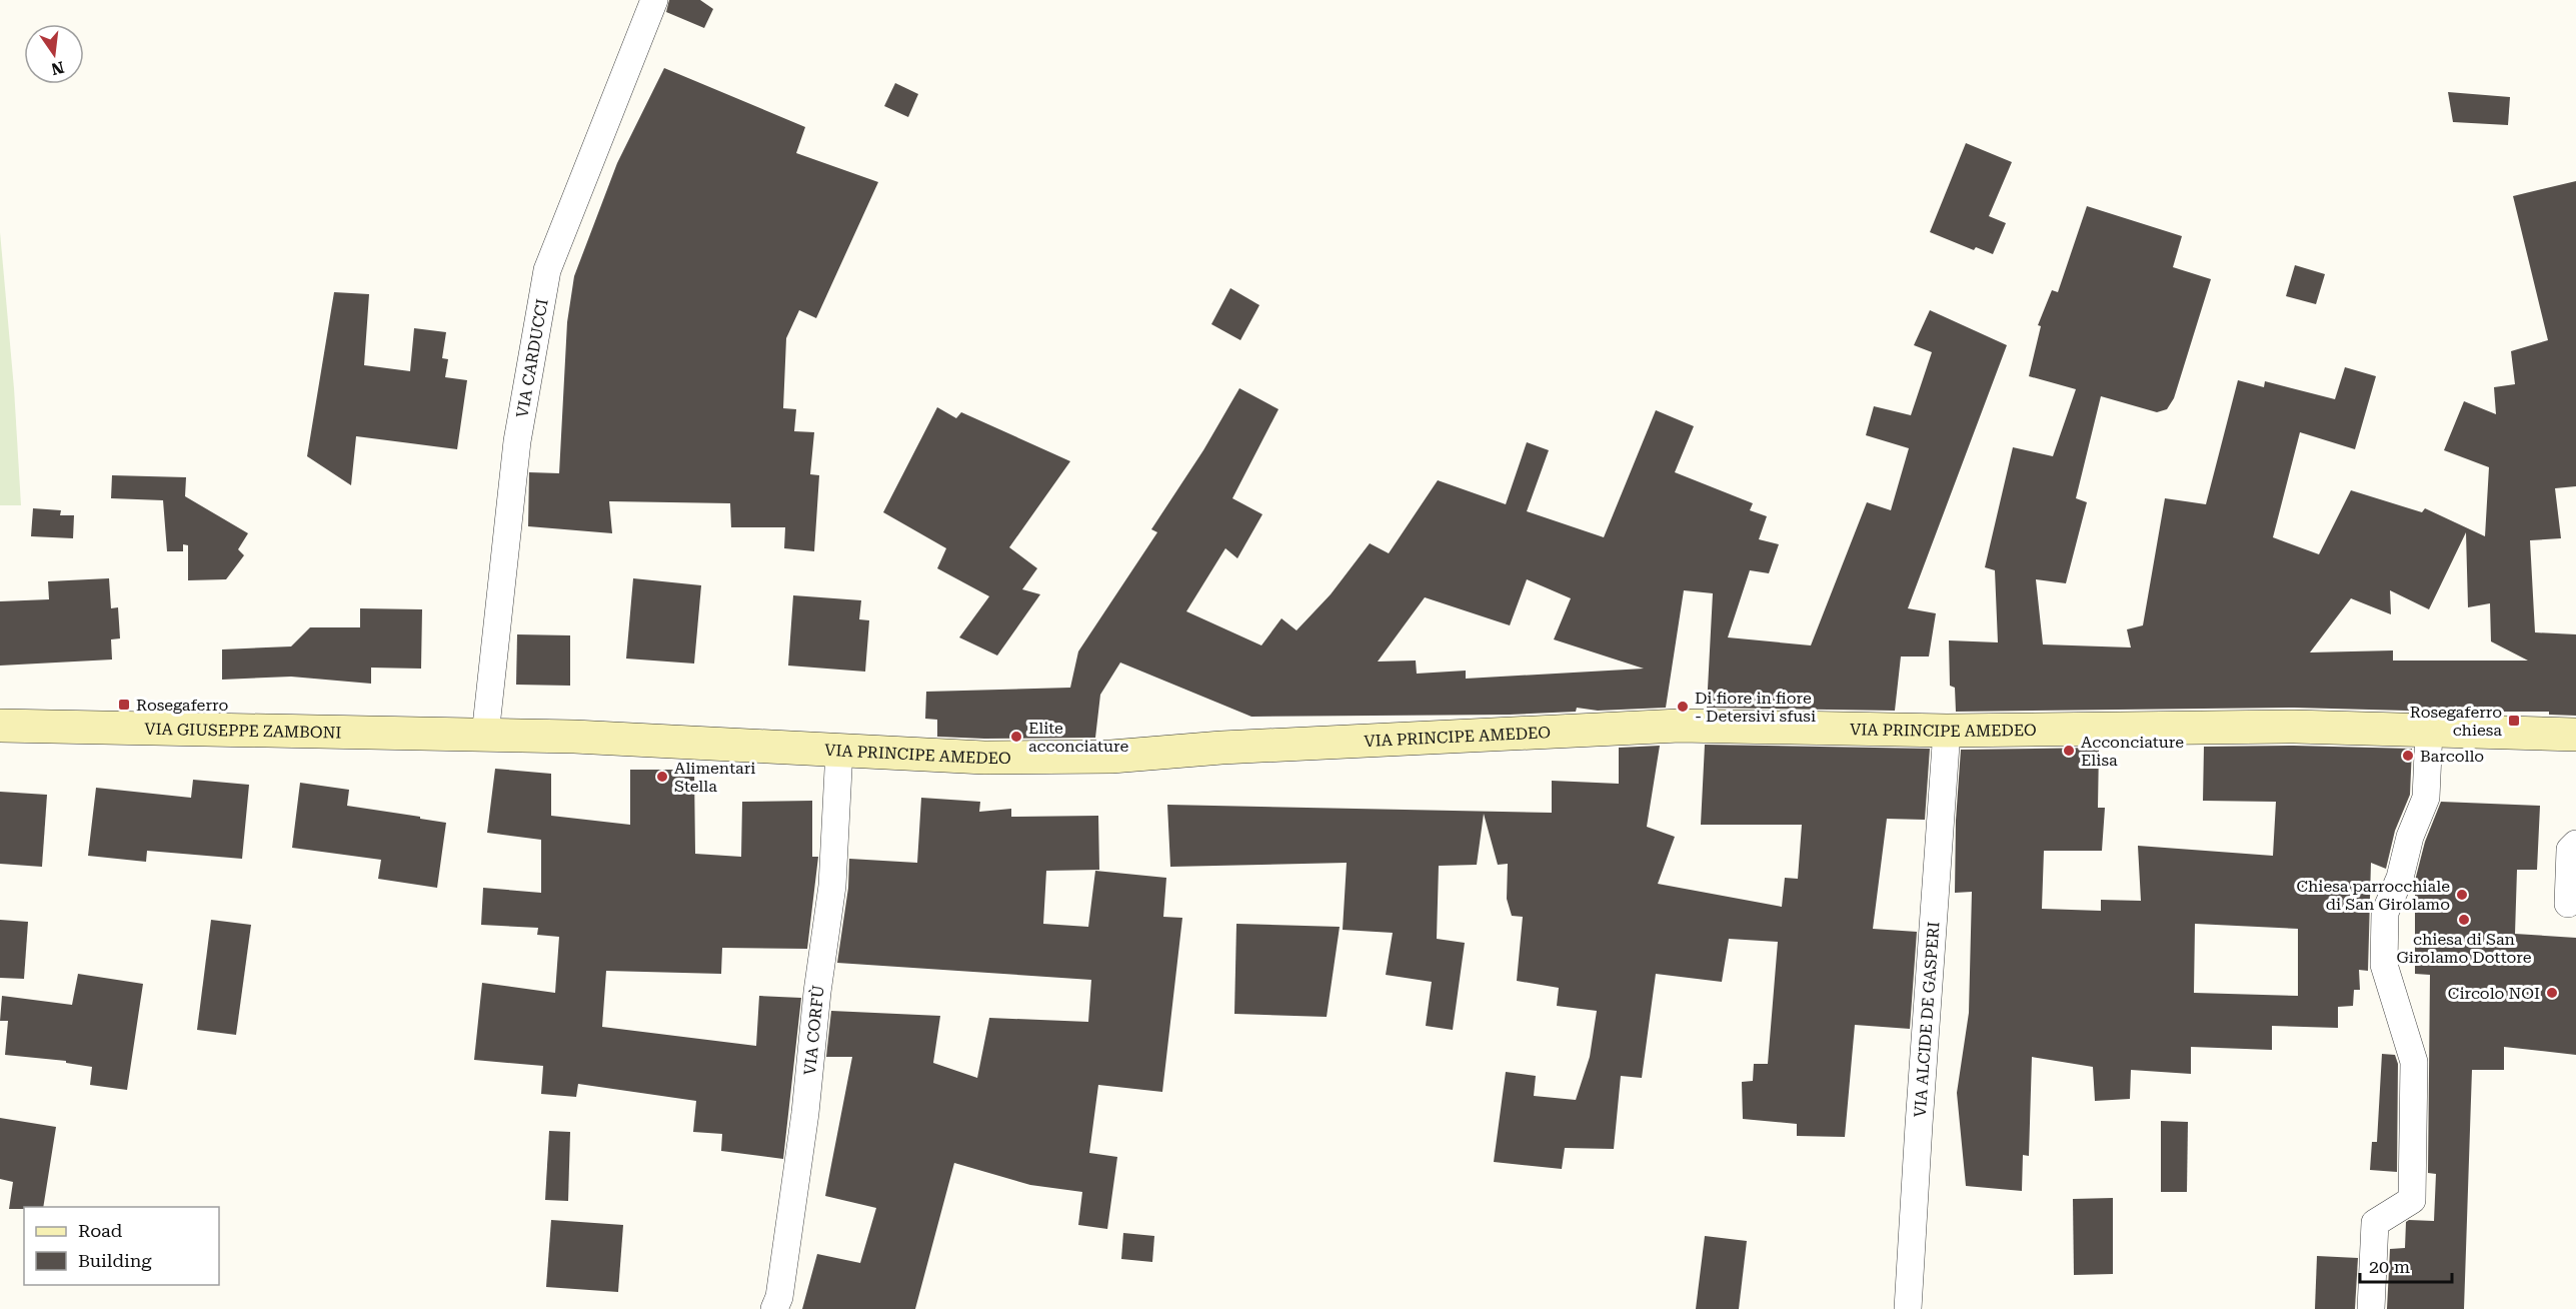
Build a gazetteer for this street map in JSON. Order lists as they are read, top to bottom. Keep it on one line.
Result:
{"streets":{"street":["VIA CARDUCCI","VIA PRINCIPE AMEDEO","VIA GIUSEPPE ZAMBONI","VIA ALCIDE DE GASPERI","VIA CORFÙ"]},"crossings":[["VIA CARDUCCI","VIA PRINCIPE AMEDEO"],["VIA CARDUCCI","VIA GIUSEPPE ZAMBONI"],["VIA PRINCIPE AMEDEO","VIA GIUSEPPE ZAMBONI"],["VIA PRINCIPE AMEDEO","VIA ALCIDE DE GASPERI"],["VIA PRINCIPE AMEDEO","VIA CORFÙ"]],"places":{"transit":["Rosegaferro","Rosegaferro chiesa"],"other":["Di fiore in fiore - Detersivi sfusi","Elite acconciature","Acconciature Elisa","Barcollo","Alimentari Stella","Chiesa parrocchiale di San Girolamo","chiesa di San Girolamo Dottore","Circolo NOI"]},"legend":["Road","Building"],"scale_bar":"20 m","north":"bottom"}
